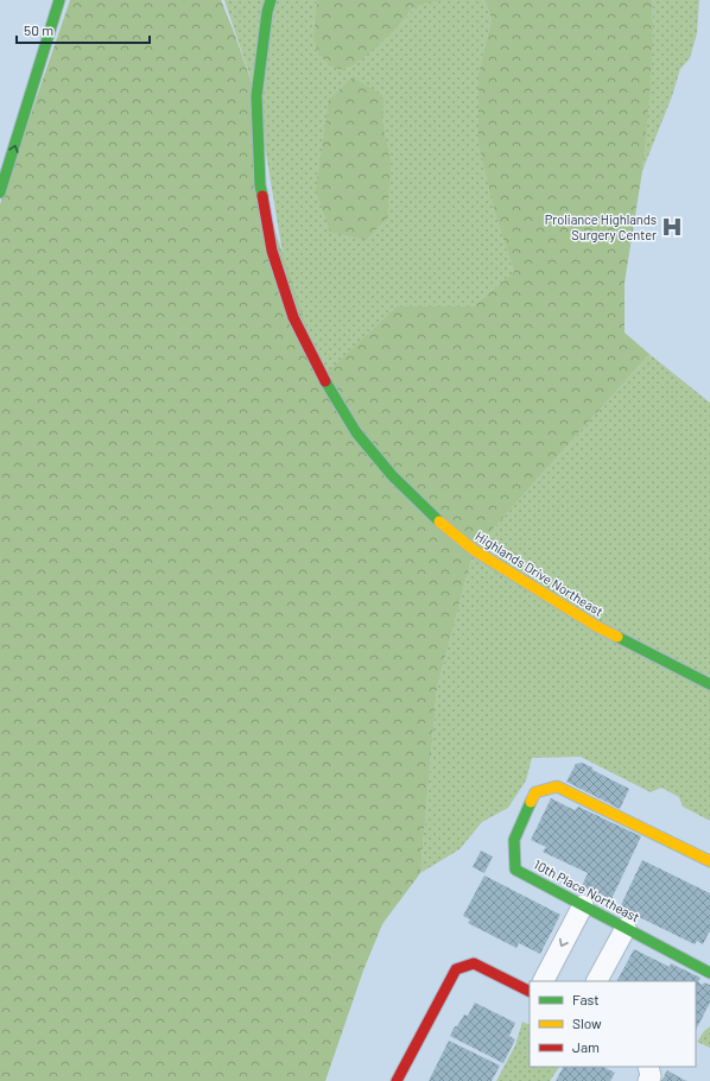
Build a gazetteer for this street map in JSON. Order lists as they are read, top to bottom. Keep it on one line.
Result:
{"streets":{"main road":["Highlands Drive Northeast","10th Place Northeast"]},"places":{"hospital":["Proliance Highlands Surgery Center"]},"legend":["Fast","Slow","Jam"],"scale_bar":"50 m"}
